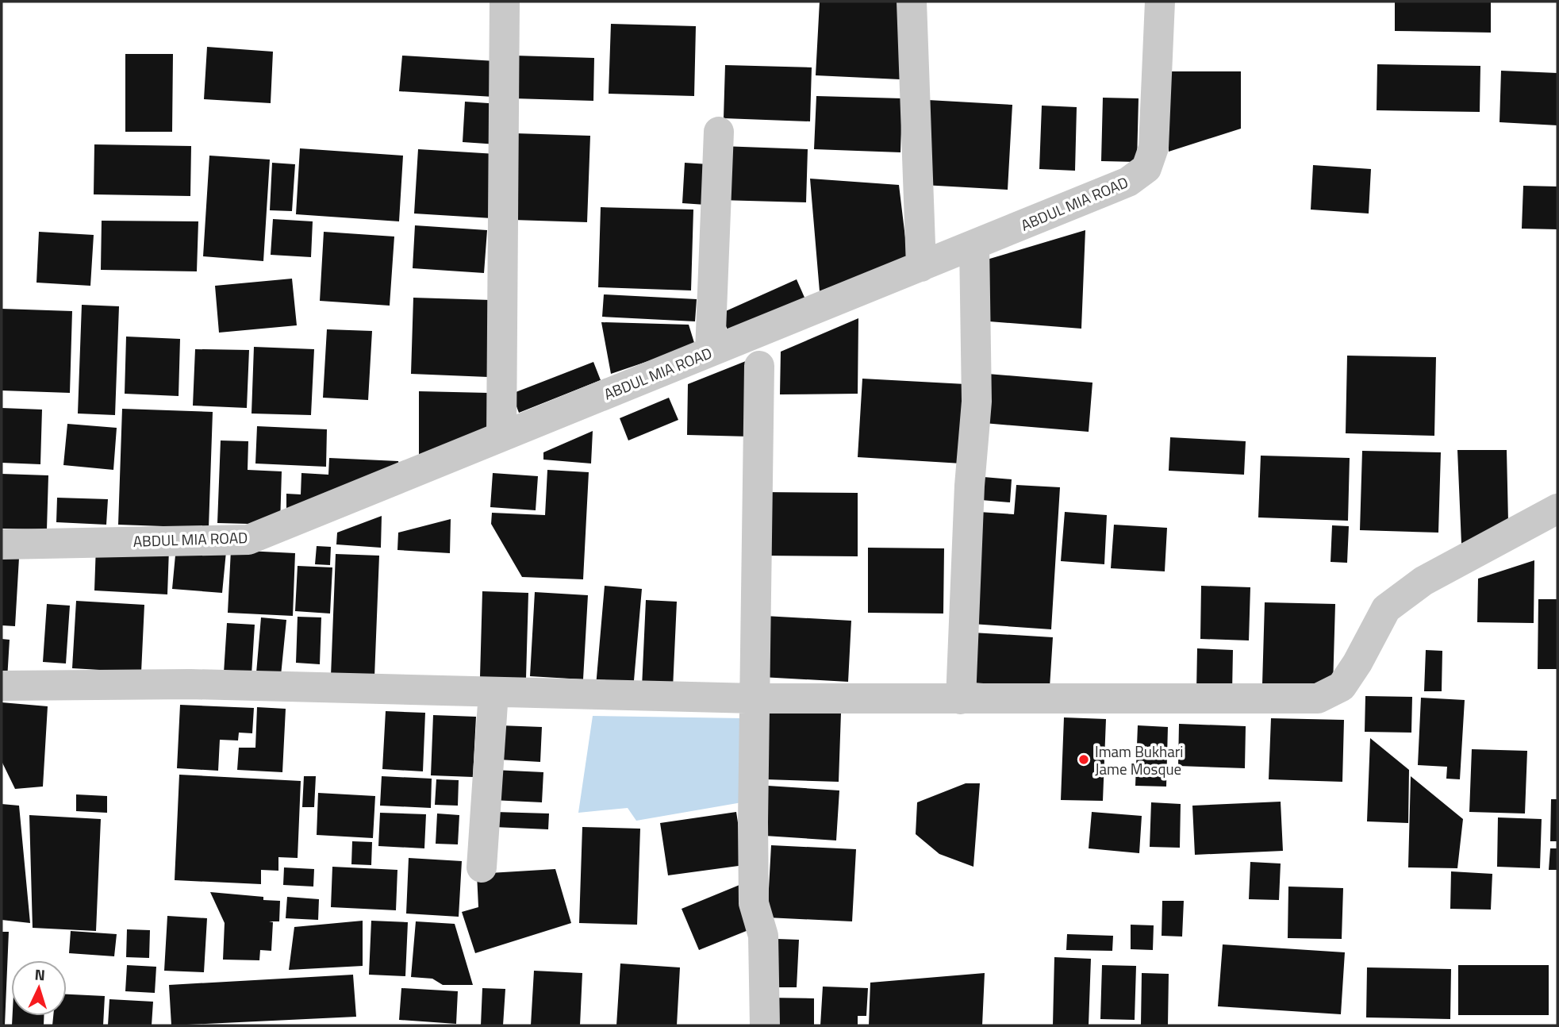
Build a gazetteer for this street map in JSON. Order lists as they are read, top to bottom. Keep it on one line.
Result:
{"streets":{"street":["ABDUL MIA ROAD"]},"places":["Imam Bukhari Jame Mosque"],"north":"top"}
